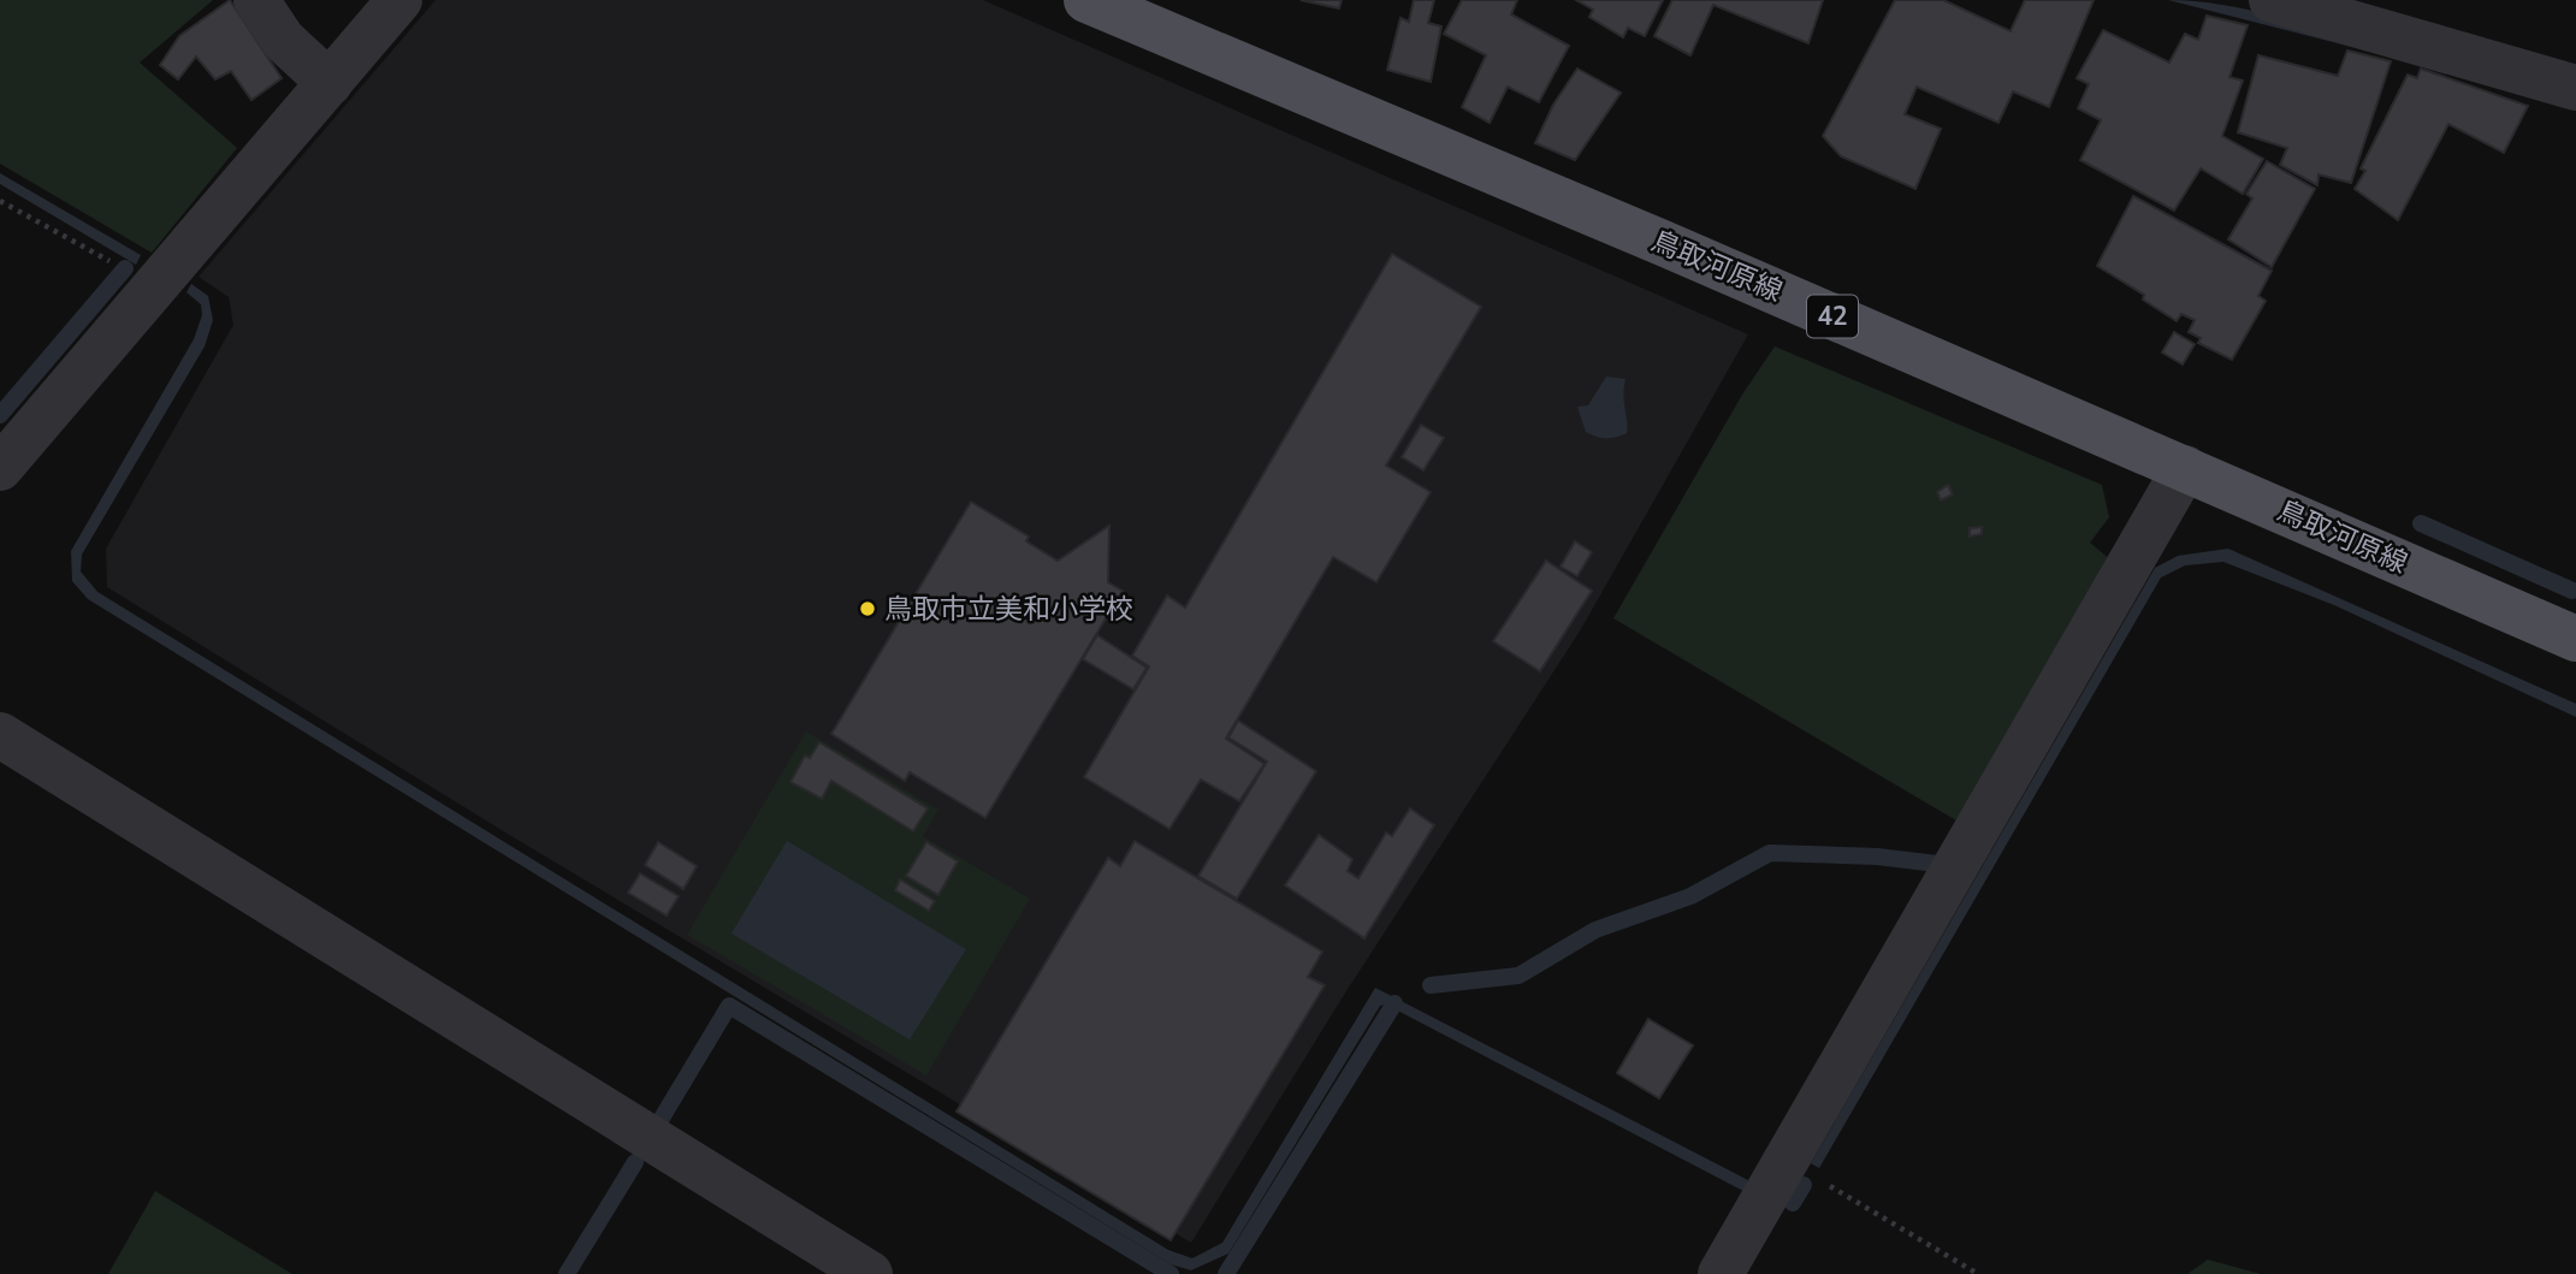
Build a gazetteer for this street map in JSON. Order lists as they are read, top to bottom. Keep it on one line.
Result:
{"streets":{"main road":["鳥取河原線","42"]},"places":["鳥取市立美和小学校"]}
